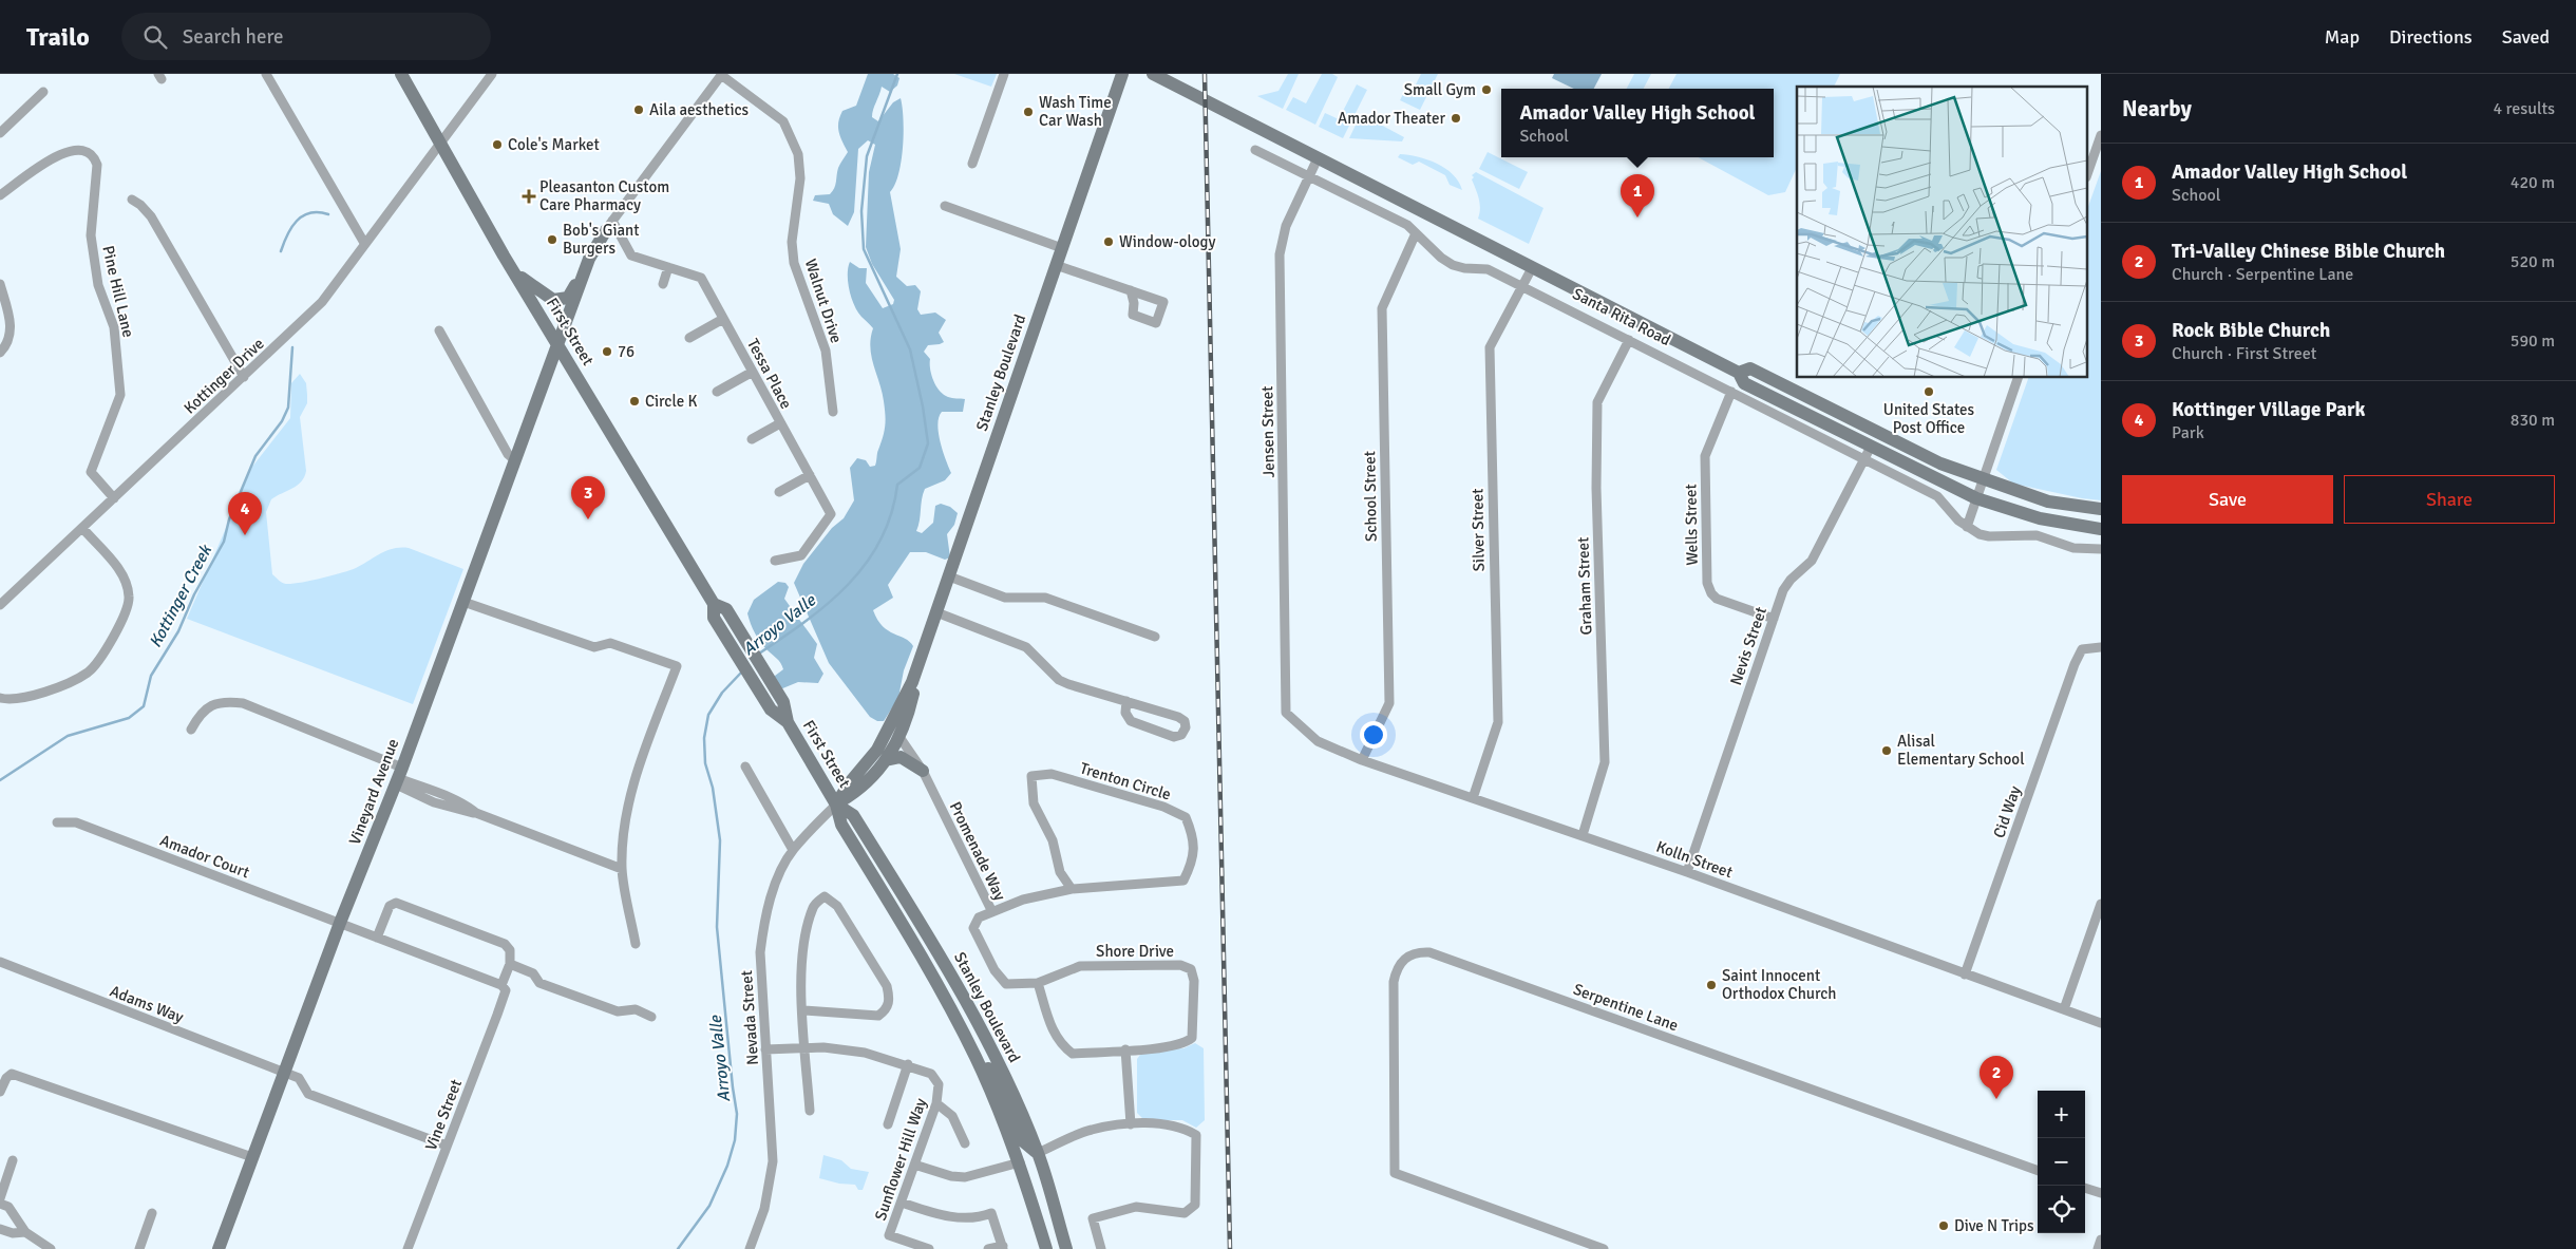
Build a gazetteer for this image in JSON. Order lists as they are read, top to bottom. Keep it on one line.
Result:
{"streets":{"main road":["Santa Rita Road","First Street","Stanley Boulevard","Vineyard Avenue"],"street":["Pine Hill Lane","Walnut Drive","Tessa Place","Kottinger Drive","Jensen Street","School Street","Wells Street","Silver Street","Graham Street","Nevis Street","Trenton Circle","Cid Way","Promenade Way","Amador Court","Kolln Street","Shore Drive","Adams Way","Serpentine Lane","Nevada Street","Vine Street","Sunflower Hill Way"]},"crossings":[["Pine Hill Lane","Kottinger Drive"],["Santa Rita Road","Jensen Street"],["Santa Rita Road","School Street"],["Santa Rita Road","Wells Street"],["Santa Rita Road","Silver Street"],["Santa Rita Road","Graham Street"],["Santa Rita Road","Nevis Street"],["First Street","Stanley Boulevard"],["First Street","Kottinger Drive"],["First Street","Vineyard Avenue"],["First Street","Nevada Street"],["Stanley Boulevard","Promenade Way"],["Stanley Boulevard","Nevada Street"],["Jensen Street","Kolln Street"],["School Street","Kolln Street"],["Wells Street","Nevis Street"],["Silver Street","Kolln Street"],["Graham Street","Kolln Street"],["Nevis Street","Kolln Street"],["Trenton Circle","Promenade Way"],["Vineyard Avenue","Amador Court"],["Vineyard Avenue","Adams Way"],["Cid Way","Kolln Street"],["Promenade Way","Shore Drive"],["Amador Court","Vine Street"],["Adams Way","Vine Street"],["Nevada Street","Sunflower Hill Way"]],"water":["Kottinger Creek","Arroyo Valle"],"places":{"other":["Small Gym","Aila aesthetics","Wash Time Car Wash","Amador Theater","Cole's Market","Bob's Giant Burgers","Window-ology","76","United States Post Office","Circle K","Alisal Elementary School","Saint Innocent Orthodox Church","Dive N Trips"],"health":["Pleasanton Custom Care Pharmacy"]},"page":{"header":"Trailo","search":"Search here","nav":["Map","Directions","Saved"],"heading":["Nearby","4 results"],"popup":["Amador Valley High School","School"],"list":[{"mark":"1","name":"Amador Valley High School","note":"School","value":"420 m"},{"mark":"2","name":"Tri-Valley Chinese Bible Church","note":"Church · Serpentine Lane","value":"520 m"},{"mark":"3","name":"Rock Bible Church","note":"Church · First Street","value":"590 m"},{"mark":"4","name":"Kottinger Village Park","note":"Park","value":"830 m"}],"pins":["1","3","4","2"],"buttons":["Save","Share"],"map_buttons":["+","−"]}}
